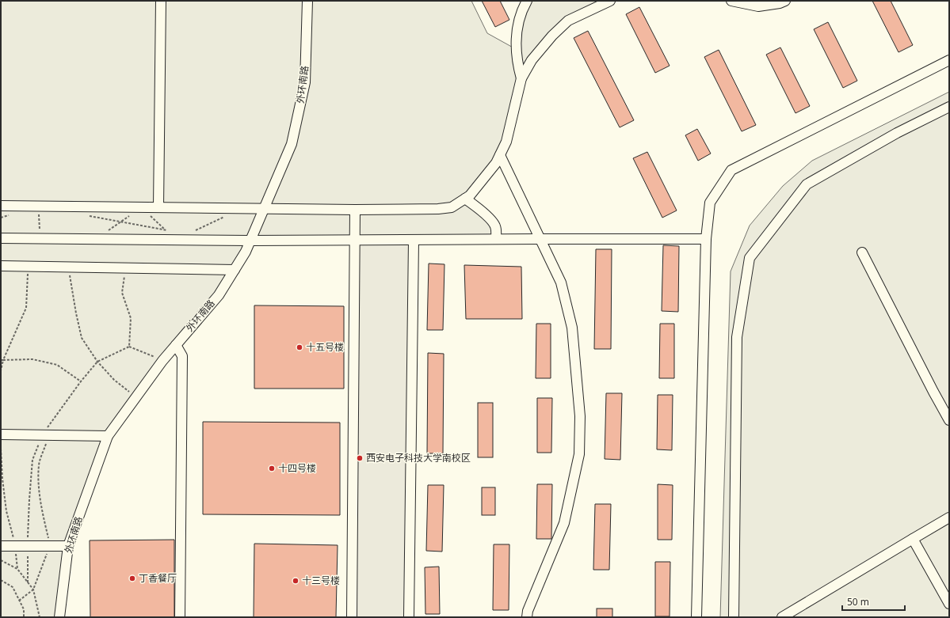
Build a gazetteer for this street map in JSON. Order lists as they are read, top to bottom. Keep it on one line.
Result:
{"streets":{"street":["外环南路"]},"places":["十五号楼","西安电子科技大学南校区","十四号楼","丁香餐厅","十三号楼"],"scale_bar":"50 m"}
